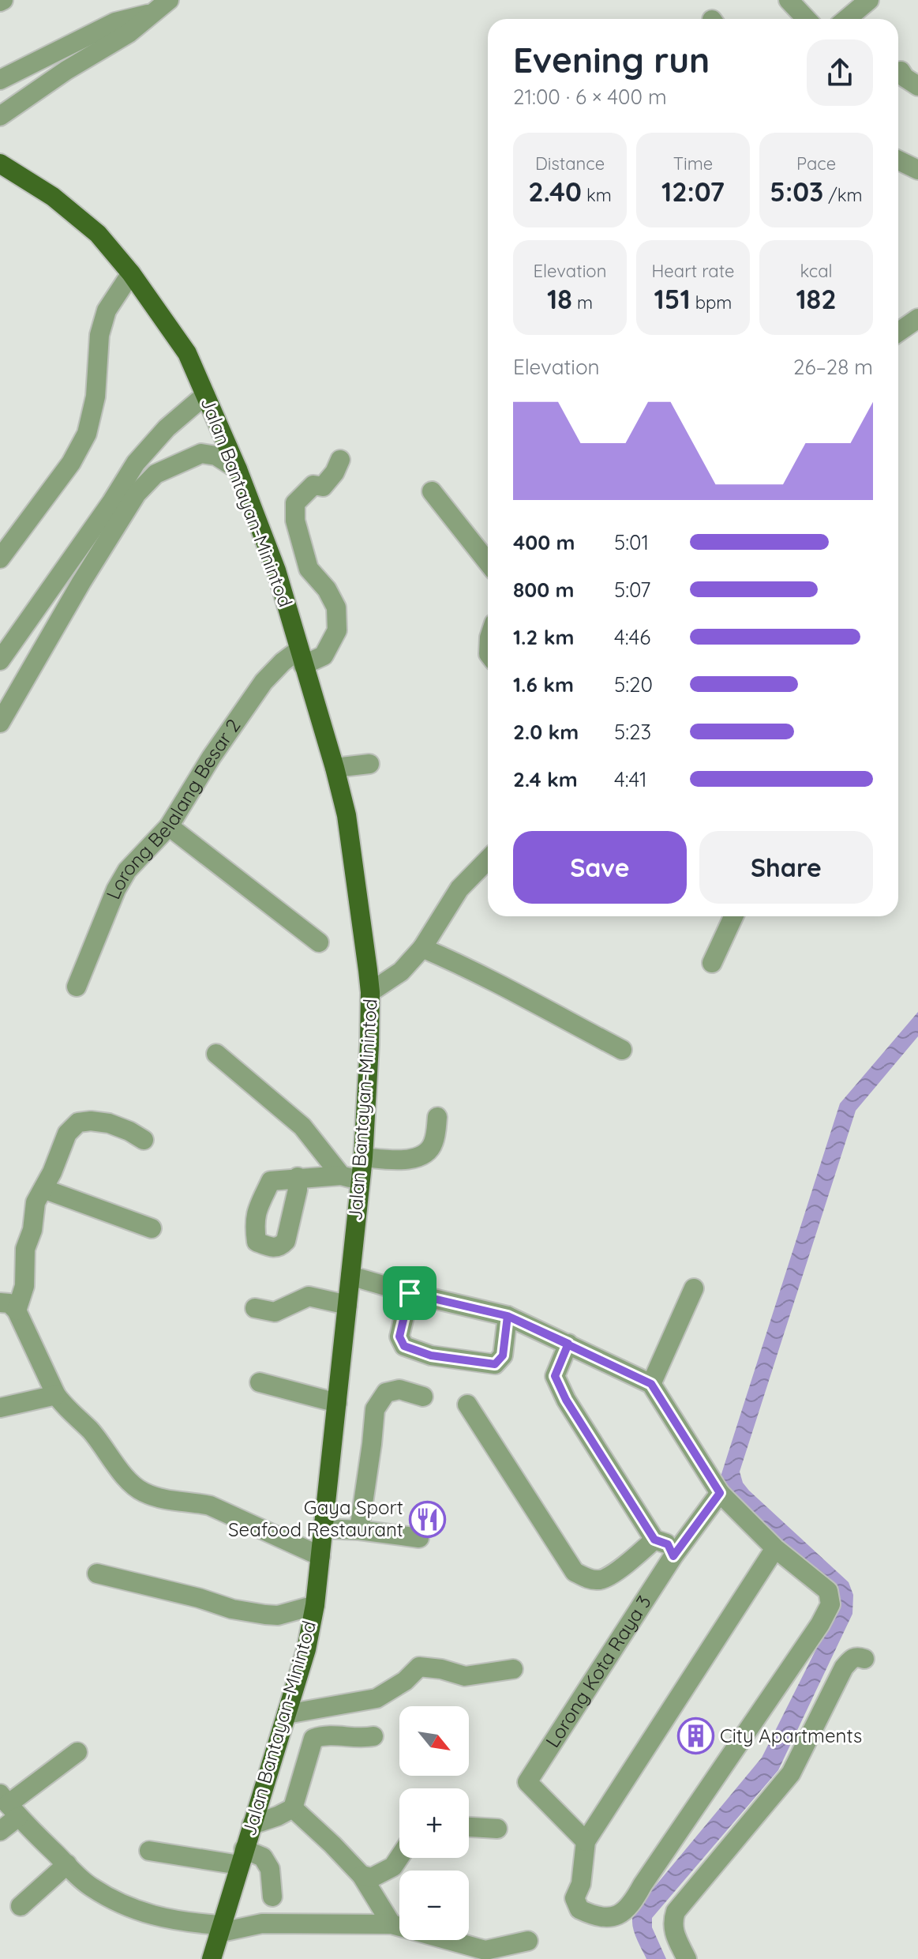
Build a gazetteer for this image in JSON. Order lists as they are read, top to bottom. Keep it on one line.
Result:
{"streets":{"main road":["Jalan Bantayan-Minintod"],"street":["Lorong Belalang Besar 2","Lorong Kota Raya 3"]},"crossings":[["Jalan Bantayan-Minintod","Lorong Belalang Besar 2"]],"places":{"restaurant":["Gaya Sport Seafood Restaurant"],"building":["City Apartments"]},"north":"bottom right","page":{"heading":["Evening run","21:00 · 6 × 400 m"],"stats":[["Distance","2.40 km"],["Time","12:07"],["Pace","5:03 /km"],["Elevation","18 m"],["Heart rate","151 bpm"],["kcal","182"]],"chart":["Elevation","26–28 m"],"list":[{"name":"400 m","note":"5:01"},{"name":"800 m","note":"5:07"},{"name":"1.2 km","note":"4:46"},{"name":"1.6 km","note":"5:20"},{"name":"2.0 km","note":"5:23"},{"name":"2.4 km","note":"4:41"}],"buttons":["Save","Share"],"map_buttons":["+","−"]}}
